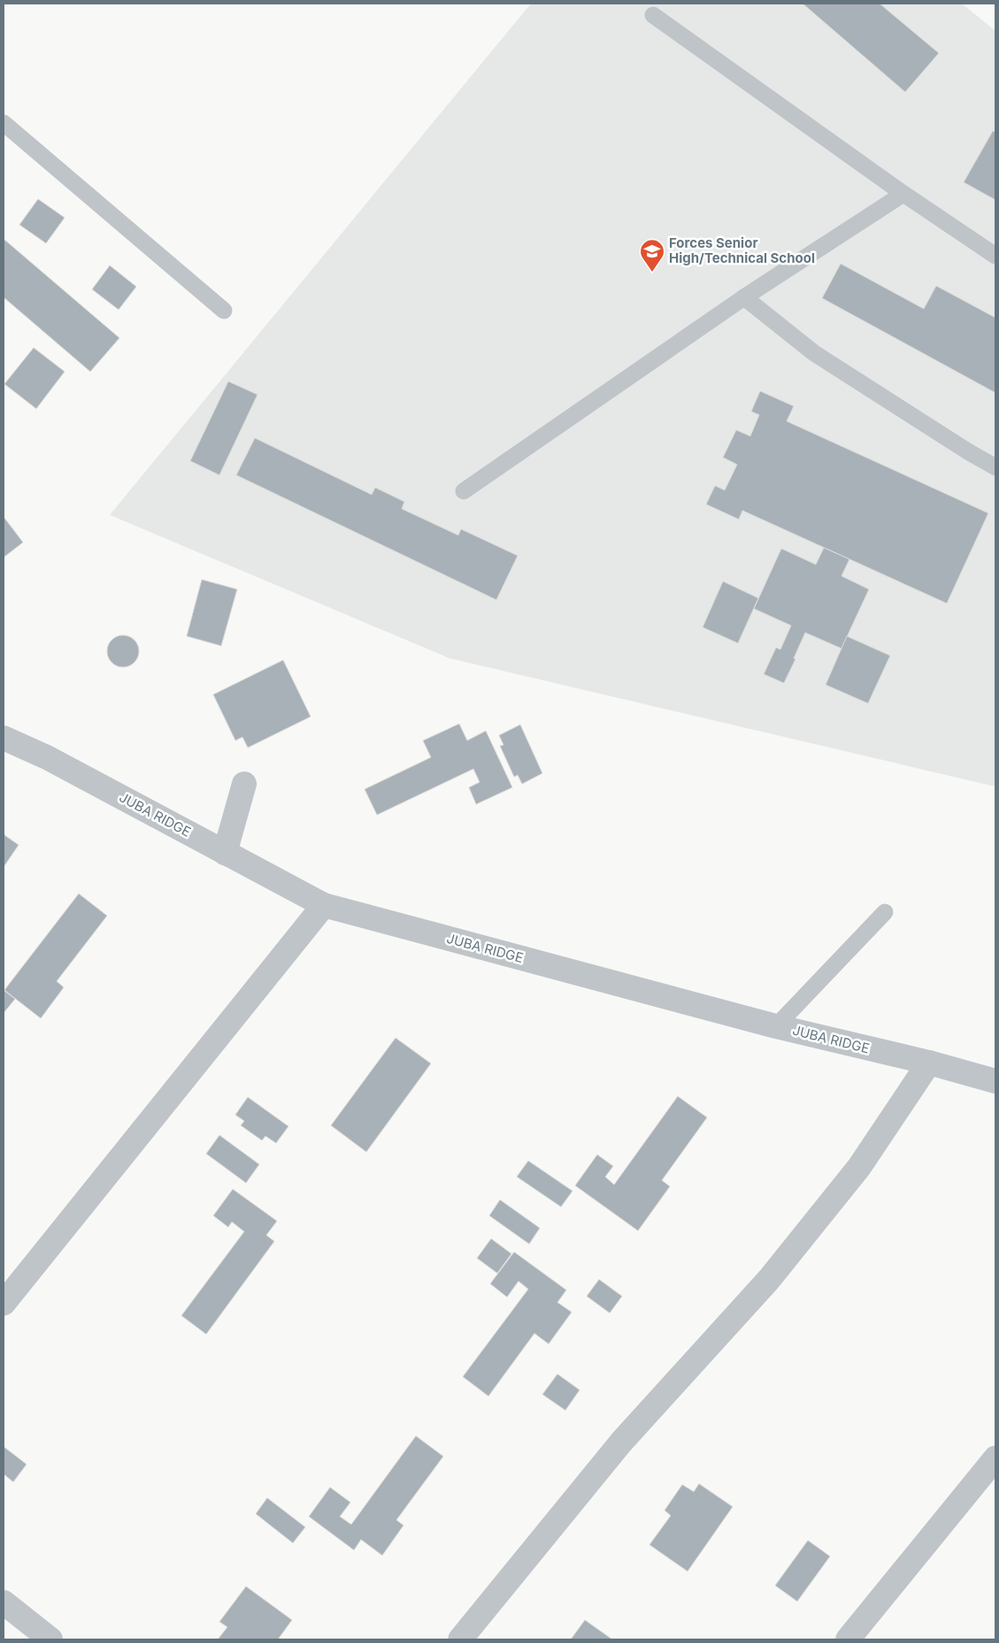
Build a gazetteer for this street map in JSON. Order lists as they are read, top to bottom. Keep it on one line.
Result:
{"streets":{"street":["JUBA RIDGE"]},"places":{"school or university":["Forces Senior High/Technical School"]}}
